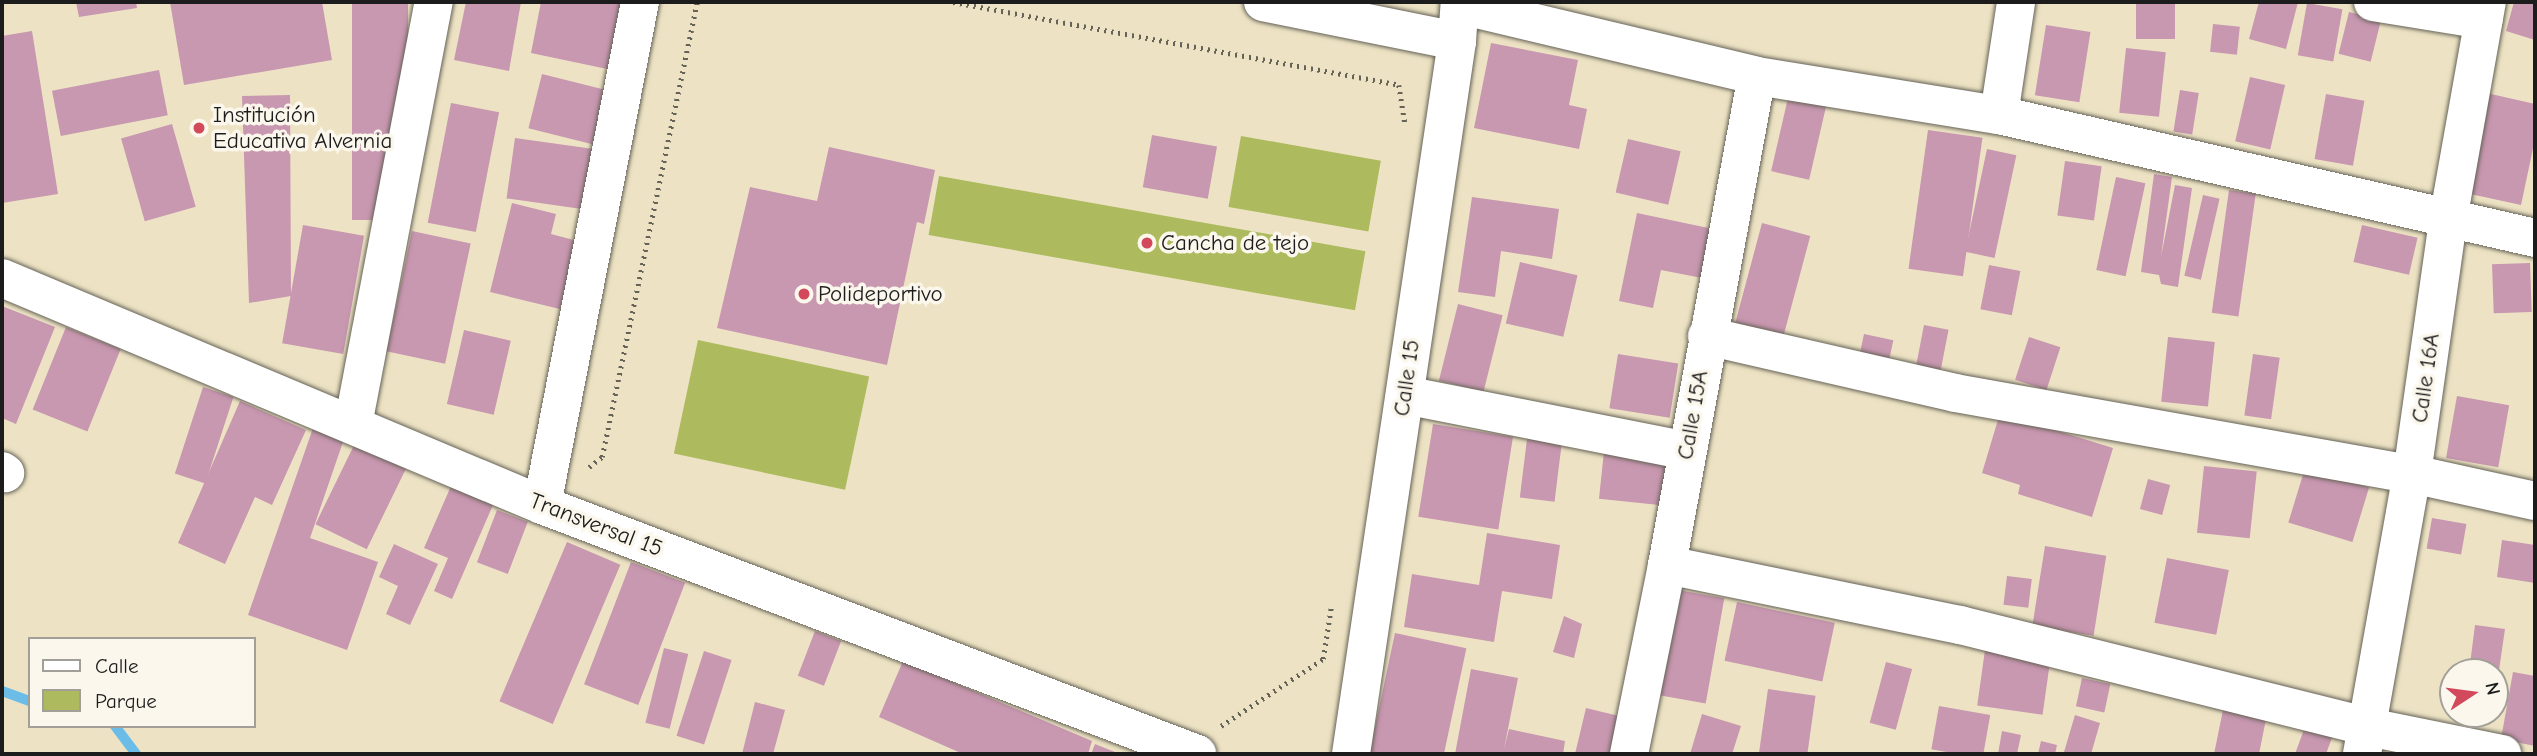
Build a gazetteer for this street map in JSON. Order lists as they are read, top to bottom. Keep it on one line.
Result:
{"streets":{"street":["Calle 15","Calle 16A","Calle 15A","Transversal 15"]},"places":["Institución Educativa Alvernia","Cancha de tejo","Polideportivo"],"legend":["Calle","Parque"],"north":"right"}
